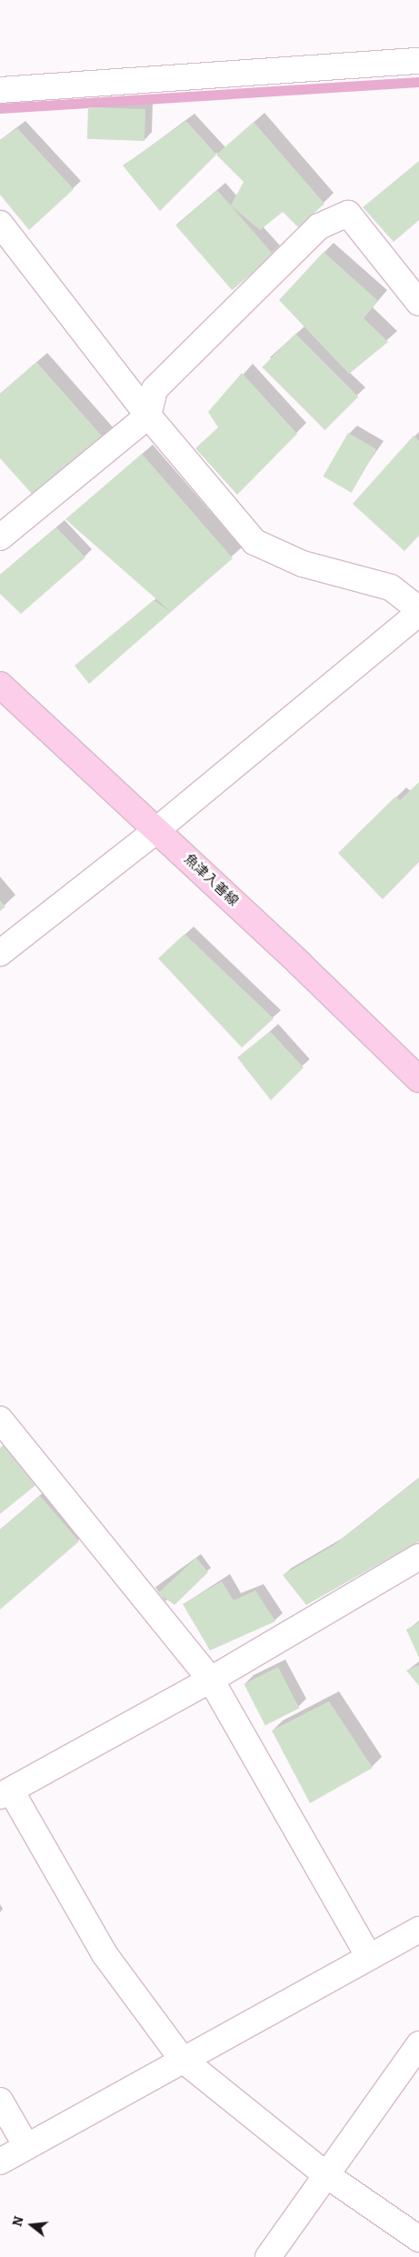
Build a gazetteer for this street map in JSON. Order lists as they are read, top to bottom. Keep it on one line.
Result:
{"streets":{"main road":["魚津入善線"]},"north":"left"}
